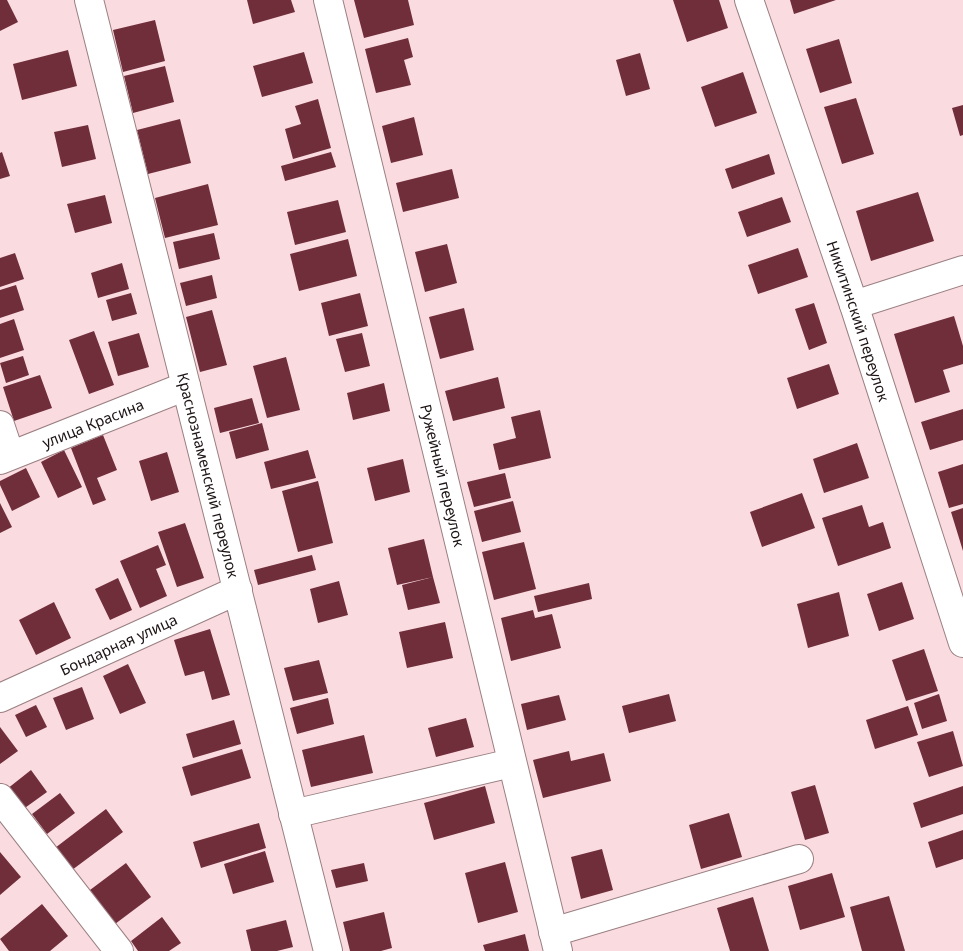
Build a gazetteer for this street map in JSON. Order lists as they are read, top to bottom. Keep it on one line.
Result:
{"streets":{"street":["Никитинский переулок","улица Красина","Краснознаменский переулок","Ружейный переулок","Бондарная улица"]},"crossings":[["улица Красина","Краснознаменский переулок"],["Краснознаменский переулок","Бондарная улица"]]}
